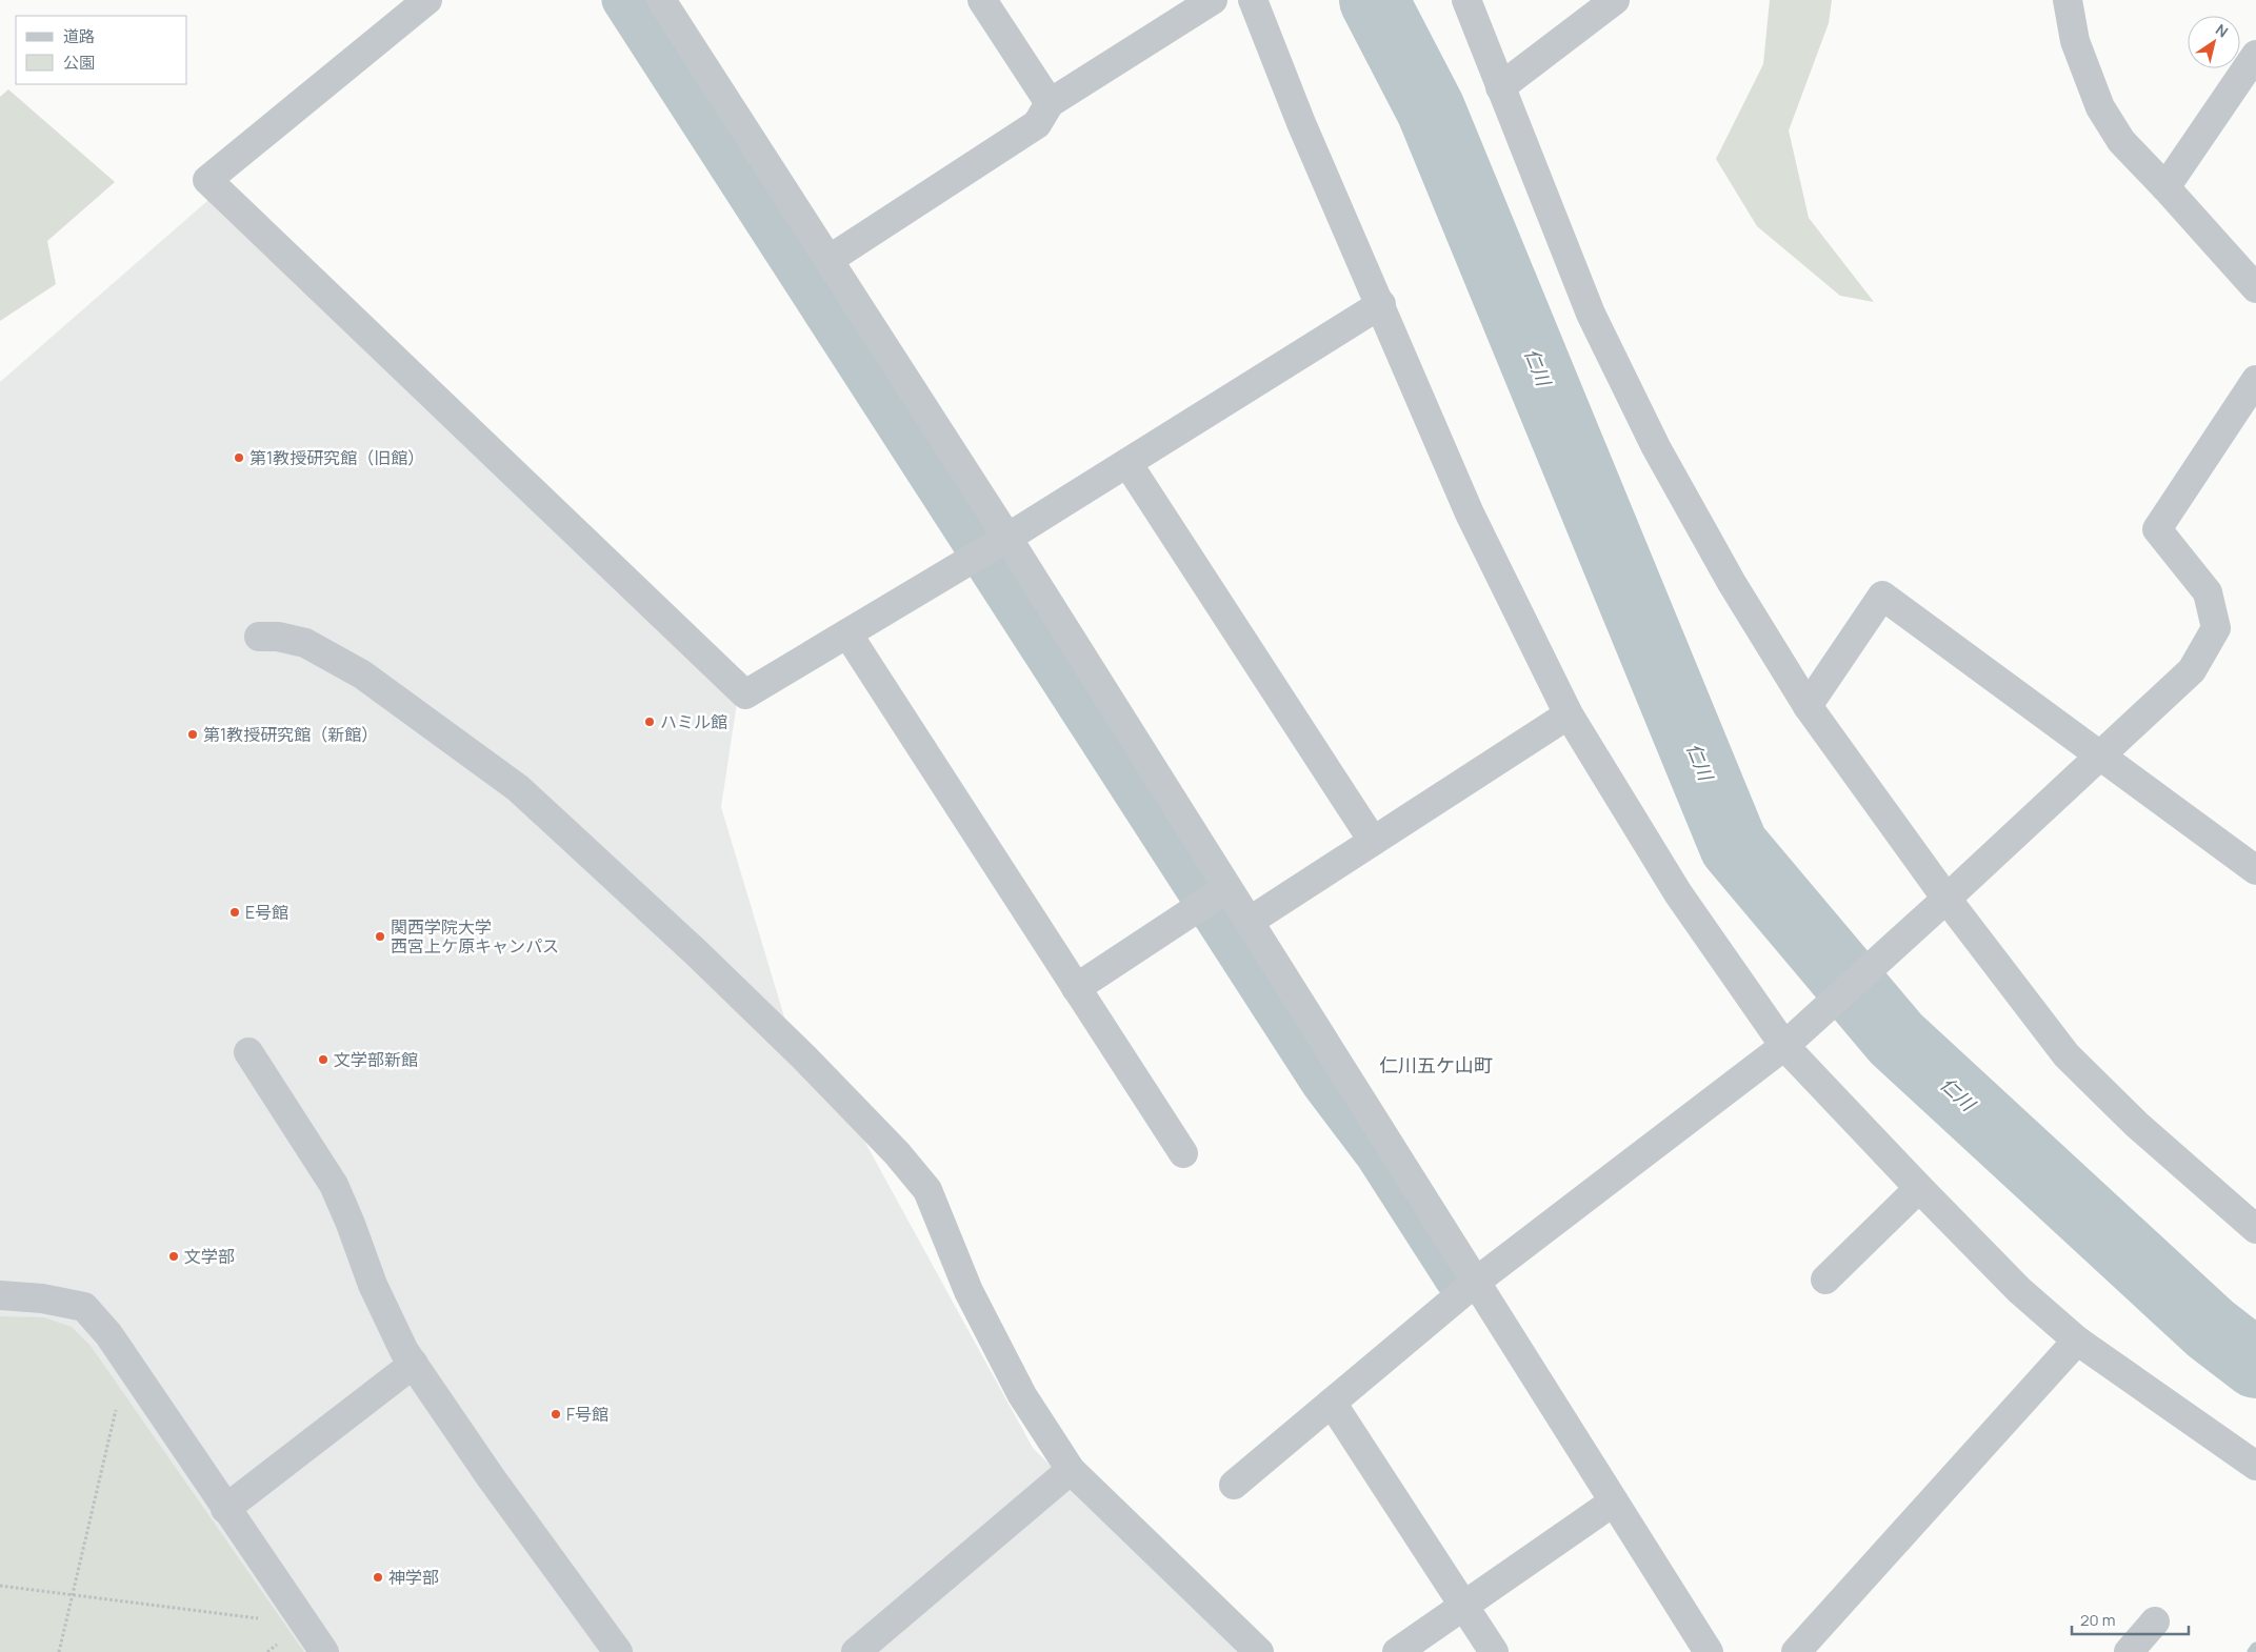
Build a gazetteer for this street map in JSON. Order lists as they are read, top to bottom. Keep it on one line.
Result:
{"districts":["仁川五ケ山町"],"water":["仁川"],"places":["第1教授研究館（旧館）","ハミル館","第1教授研究館（新館）","E号館","関西学院大学 西宮上ケ原キャンパス","文学部新館","文学部","F号館","神学部"],"legend":["道路","公園"],"scale_bar":"20 m","north":"top right"}
